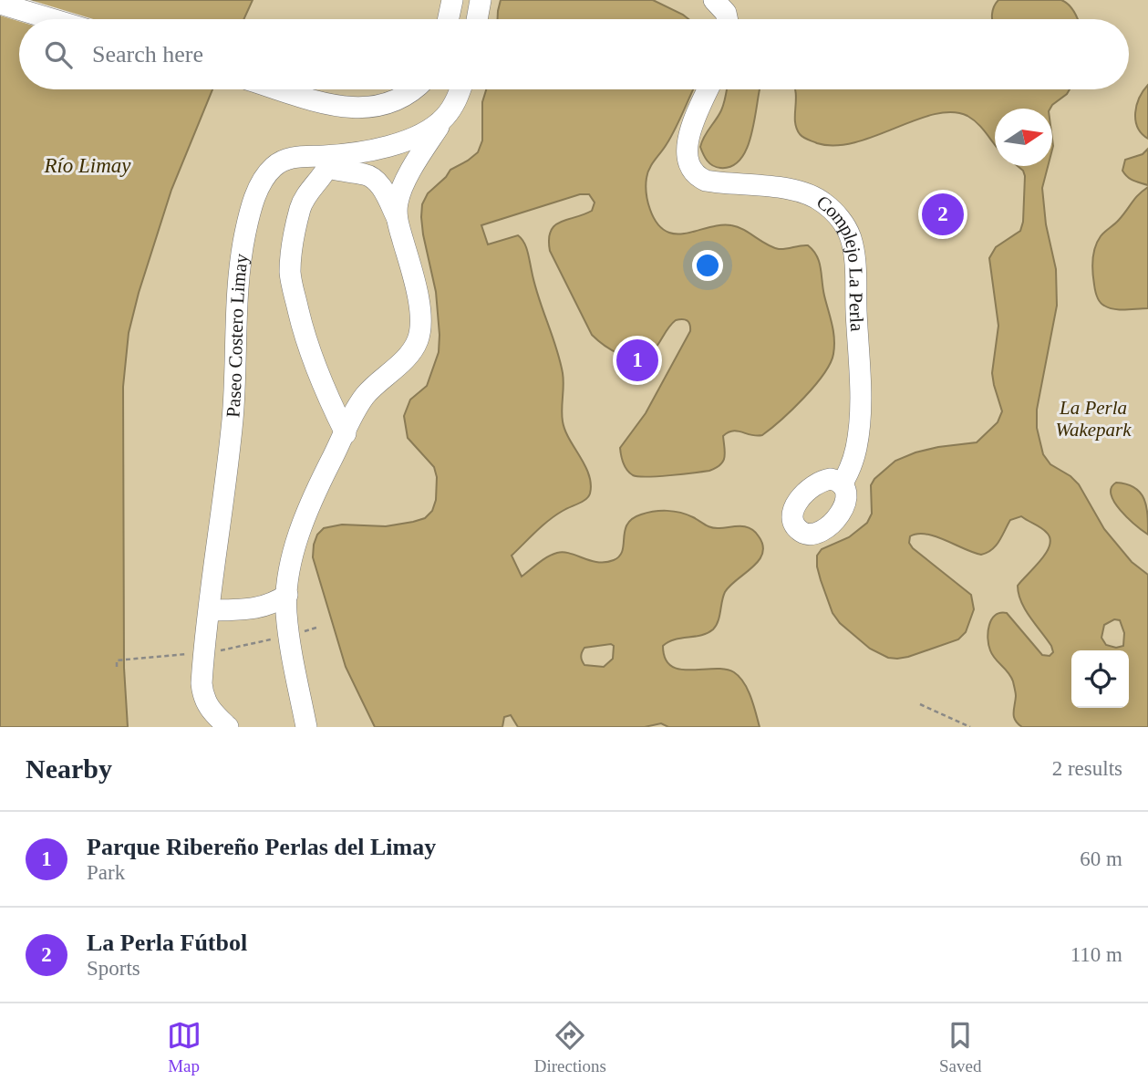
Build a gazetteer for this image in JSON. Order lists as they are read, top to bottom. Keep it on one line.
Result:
{"streets":{"street":["Complejo La Perla","Paseo Costero Limay"]},"water":["Río Limay"],"parks":["La Perla Wakepark"],"north":"right","page":{"search":"Search here","pins":["2","1"],"heading":["Nearby","2 results"],"list":[{"mark":"1","name":"Parque Ribereño Perlas del Limay","note":"Park","value":"60 m"},{"mark":"2","name":"La Perla Fútbol","note":"Sports","value":"110 m"}],"nav":["Map","Directions","Saved"]}}
